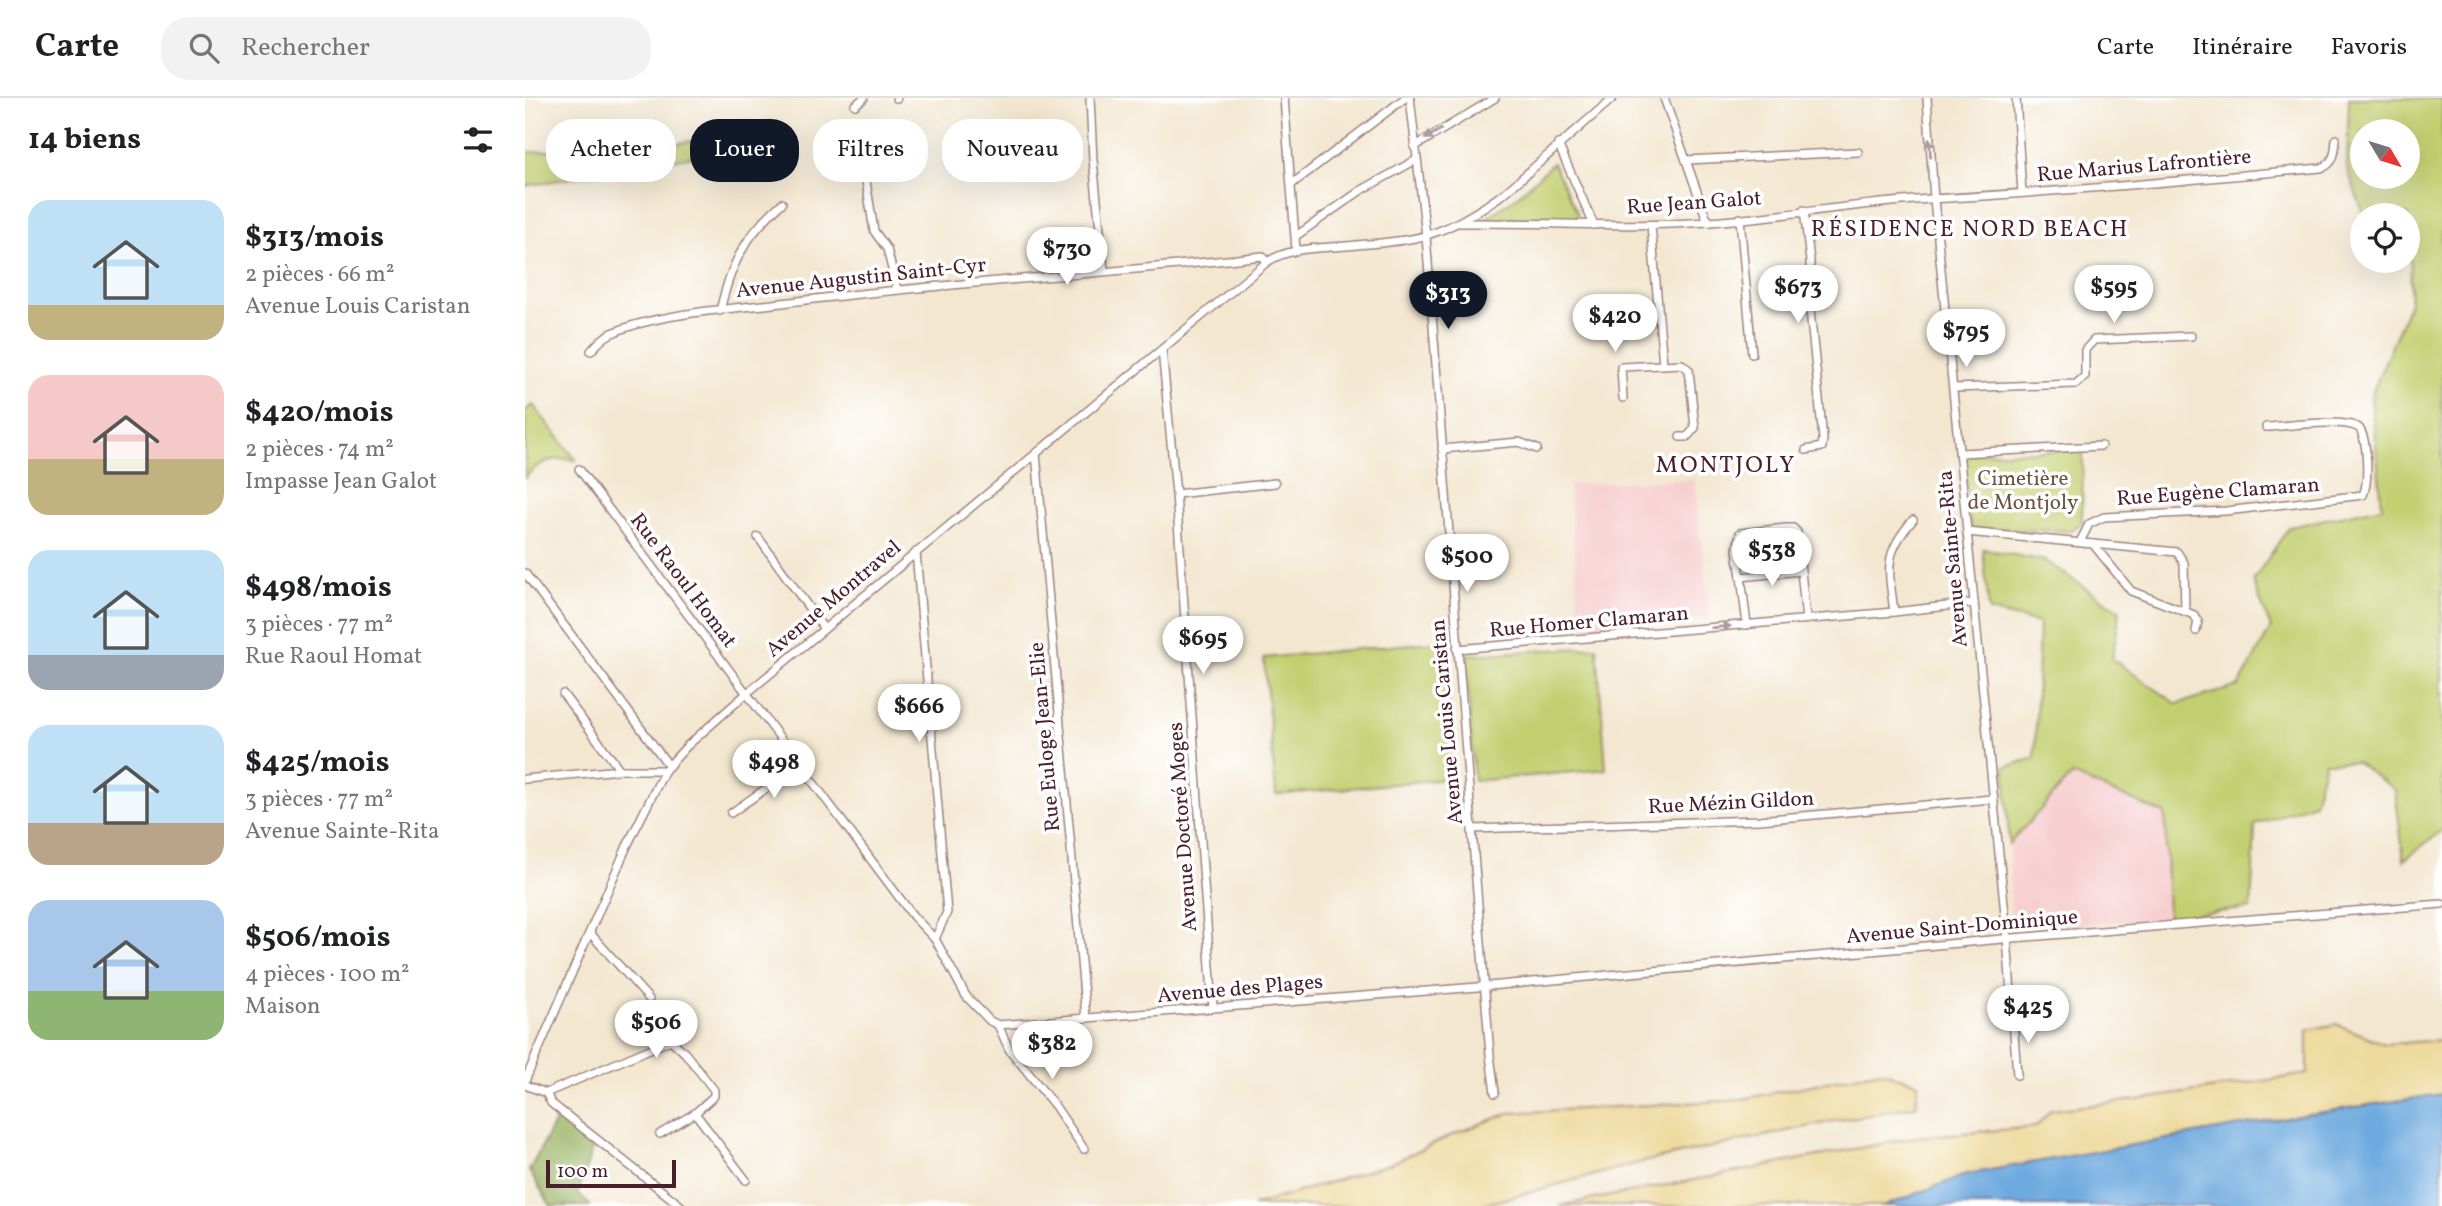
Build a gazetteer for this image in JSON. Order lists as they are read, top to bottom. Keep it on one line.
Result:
{"streets":{"street":["Rue Marius Lafrontière","Rue Jean Galot","Avenue Augustin Saint-Cyr","Rue Eugène Clamaran","Avenue Sainte-Rita","Rue Raoul Homat","Avenue Montravel","Rue Homer Clamaran","Avenue Louis Caristan","Rue Euloge Jean-Elie","Rue Mézin Gildon","Avenue Doctoré Moges","Avenue Saint-Dominique","Avenue des Plages"]},"crossings":[["Rue Marius Lafrontière","Rue Jean Galot"],["Rue Marius Lafrontière","Avenue Sainte-Rita"],["Rue Jean Galot","Avenue Sainte-Rita"],["Rue Jean Galot","Avenue Montravel"],["Avenue Augustin Saint-Cyr","Avenue Montravel"],["Avenue Sainte-Rita","Rue Homer Clamaran"],["Avenue Sainte-Rita","Rue Mézin Gildon"],["Avenue Sainte-Rita","Avenue Saint-Dominique"],["Rue Raoul Homat","Avenue Montravel"],["Rue Raoul Homat","Avenue des Plages"],["Avenue Montravel","Avenue Louis Caristan"],["Avenue Montravel","Rue Euloge Jean-Elie"],["Avenue Montravel","Avenue Doctoré Moges"],["Rue Homer Clamaran","Avenue Louis Caristan"],["Avenue Louis Caristan","Rue Mézin Gildon"],["Avenue Louis Caristan","Avenue Saint-Dominique"],["Avenue Louis Caristan","Avenue des Plages"],["Rue Euloge Jean-Elie","Avenue des Plages"],["Avenue Doctoré Moges","Avenue des Plages"],["Avenue Saint-Dominique","Avenue des Plages"]],"one_way":["Rue Homer Clamaran"],"districts":["RÉSIDENCE NORD BEACH","MONTJOLY"],"parks":["Cimetière de Montjoly"],"scale_bar":"100 m","north":"bottom right","page":{"header":"Carte","search":"Rechercher","nav":["Carte","Itinéraire","Favoris"],"heading":"14 biens","chip":["Acheter","Louer","Filtres","Nouveau"],"list":[{"name":"$313/mois","note":"2 pièces · 66 m² · Avenue Louis Caristan"},{"name":"$420/mois","note":"2 pièces · 74 m² · Impasse Jean Galot"},{"name":"$498/mois","note":"3 pièces · 77 m² · Rue Raoul Homat"},{"name":"$425/mois","note":"3 pièces · 77 m² · Avenue Sainte-Rita"},{"name":"$506/mois","note":"4 pièces · 100 m² · Maison"}],"price":["$730","$673","$595","$313","$420","$795","$538","$500","$695","$666","$498","$425","$506","$382"],"scale":"100 m"}}
